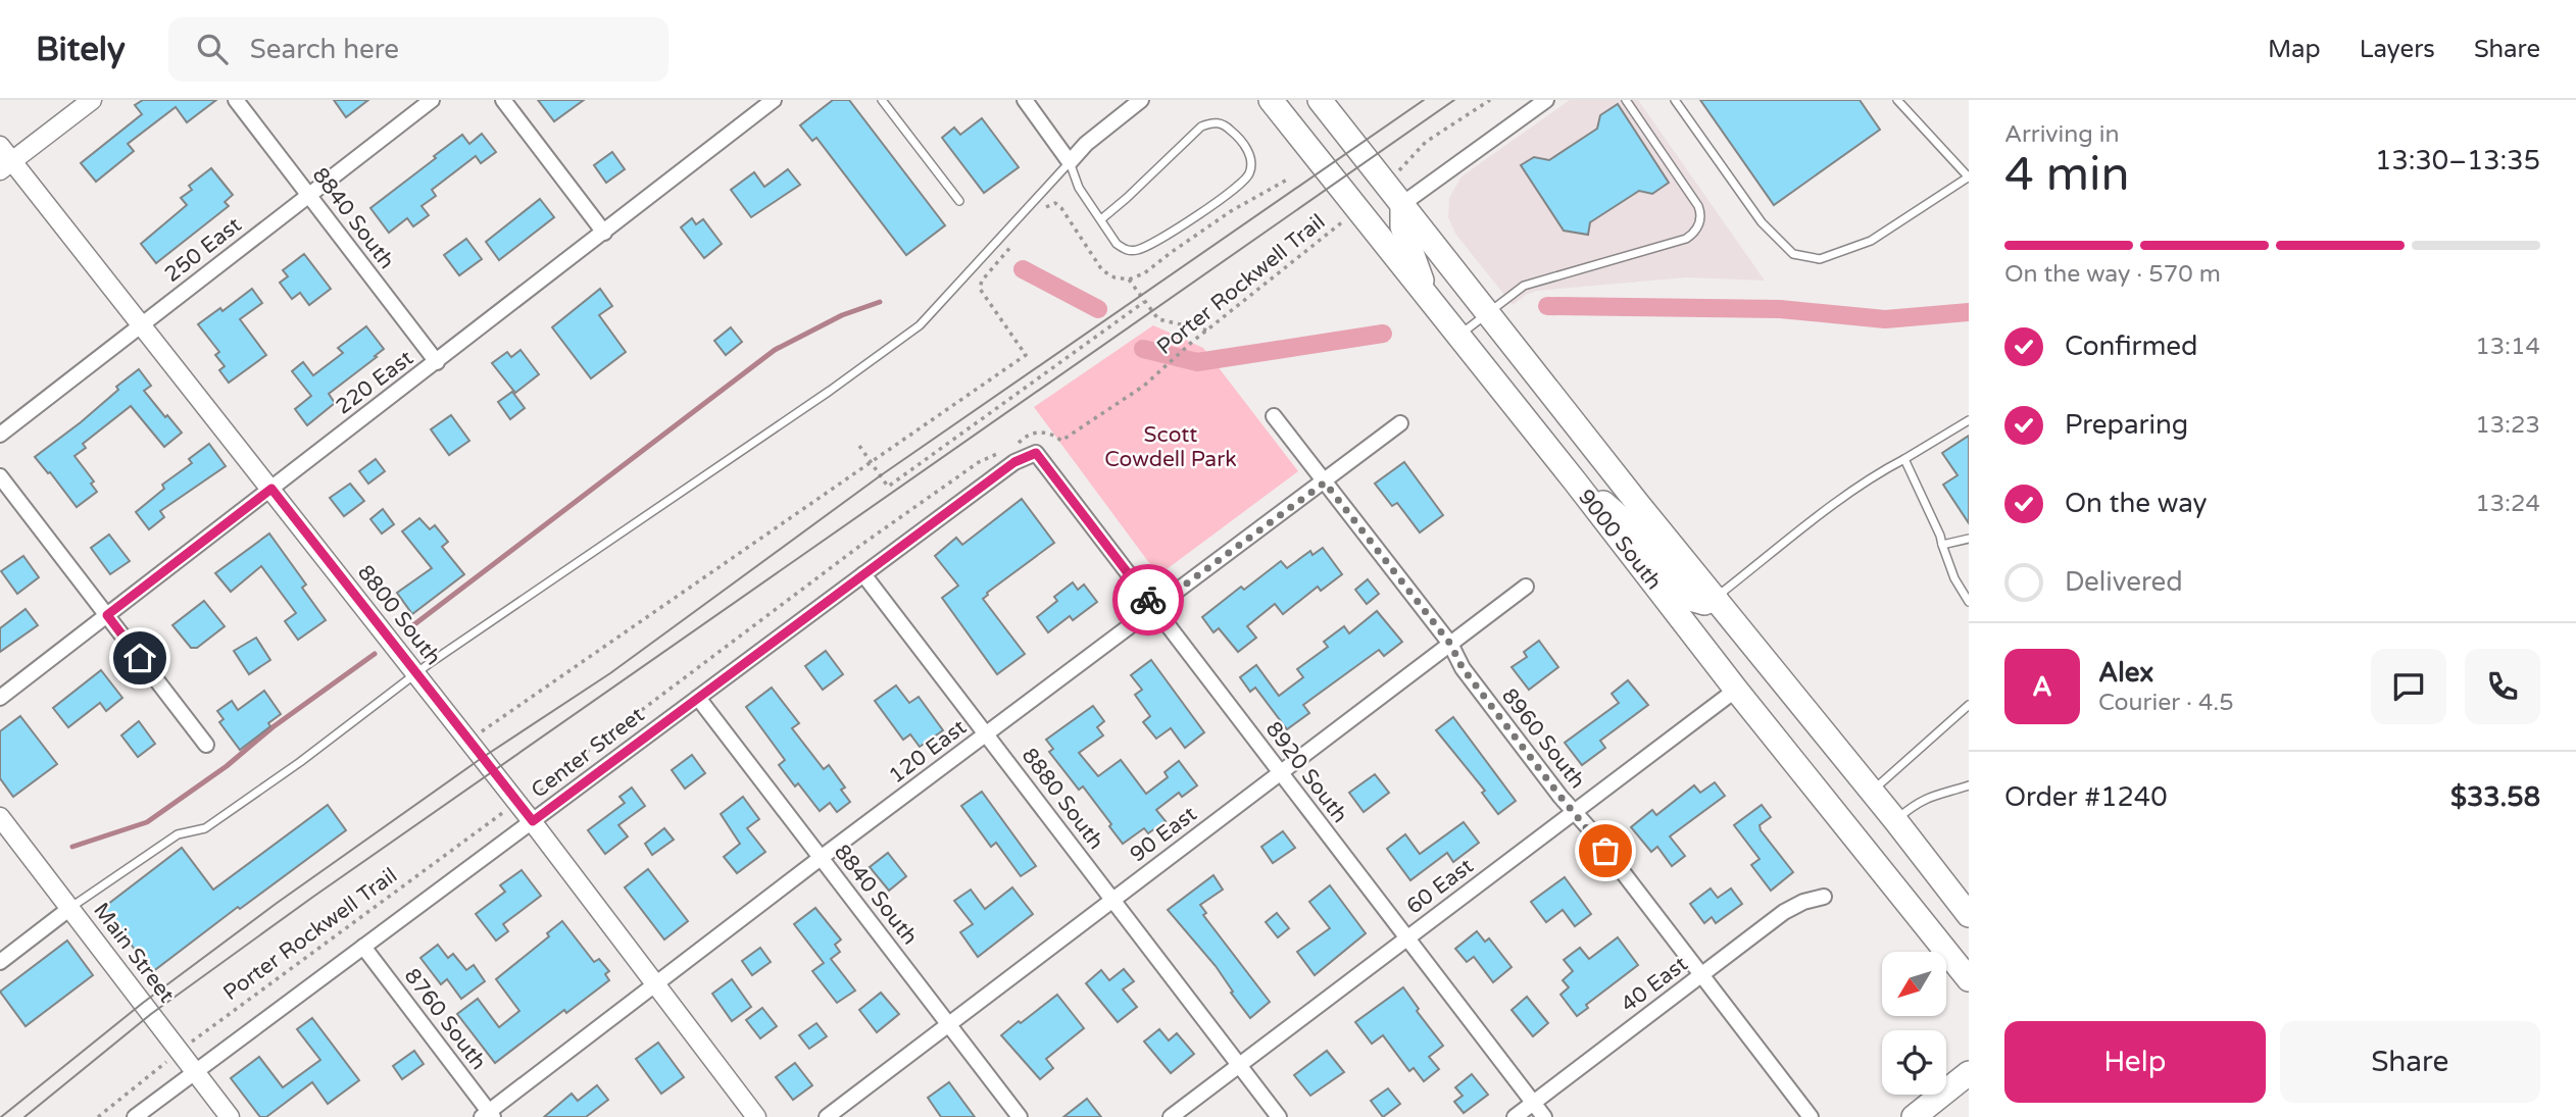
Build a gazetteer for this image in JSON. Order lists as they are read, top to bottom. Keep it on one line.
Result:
{"streets":{"main road":["9000 South"],"street":["8840 South","250 East","220 East","8800 South","8960 South","120 East","Center Street","8920 South","8880 South","90 East","60 East","Main Street","40 East","8760 South"],"path":["Porter Rockwell Trail"]},"crossings":[["8840 South","250 East"],["8840 South","220 East"],["8840 South","120 East"],["8840 South","Center Street"],["8840 South","90 East"],["250 East","8800 South"],["Porter Rockwell Trail","8800 South"],["Porter Rockwell Trail","Main Street"],["220 East","8800 South"],["9000 South","60 East"],["8800 South","120 East"],["8800 South","Center Street"],["8960 South","120 East"],["8960 South","90 East"],["8960 South","60 East"],["8960 South","40 East"],["120 East","8920 South"],["120 East","8880 South"],["120 East","8760 South"],["Center Street","8920 South"],["Center Street","8880 South"],["Center Street","Main Street"],["Center Street","8760 South"],["8920 South","90 East"],["8920 South","60 East"],["8920 South","40 East"],["8880 South","90 East"],["8880 South","60 East"]],"parks":["Scott Cowdell Park"],"north":"bottom left","page":{"header":"Bitely","search":"Search here","nav":["Map","Layers","Share"],"heading":["4 min","Arriving in","13:30–13:35"],"panel":["Alex","Courier · 4.5","Order #1240","$33.58"],"bar":"On the way · 570 m","list":[["Confirmed","13:14"],["Preparing","13:23"],["On the way","13:24"],"Delivered"],"round":"A","buttons":["Help","Share"]}}
